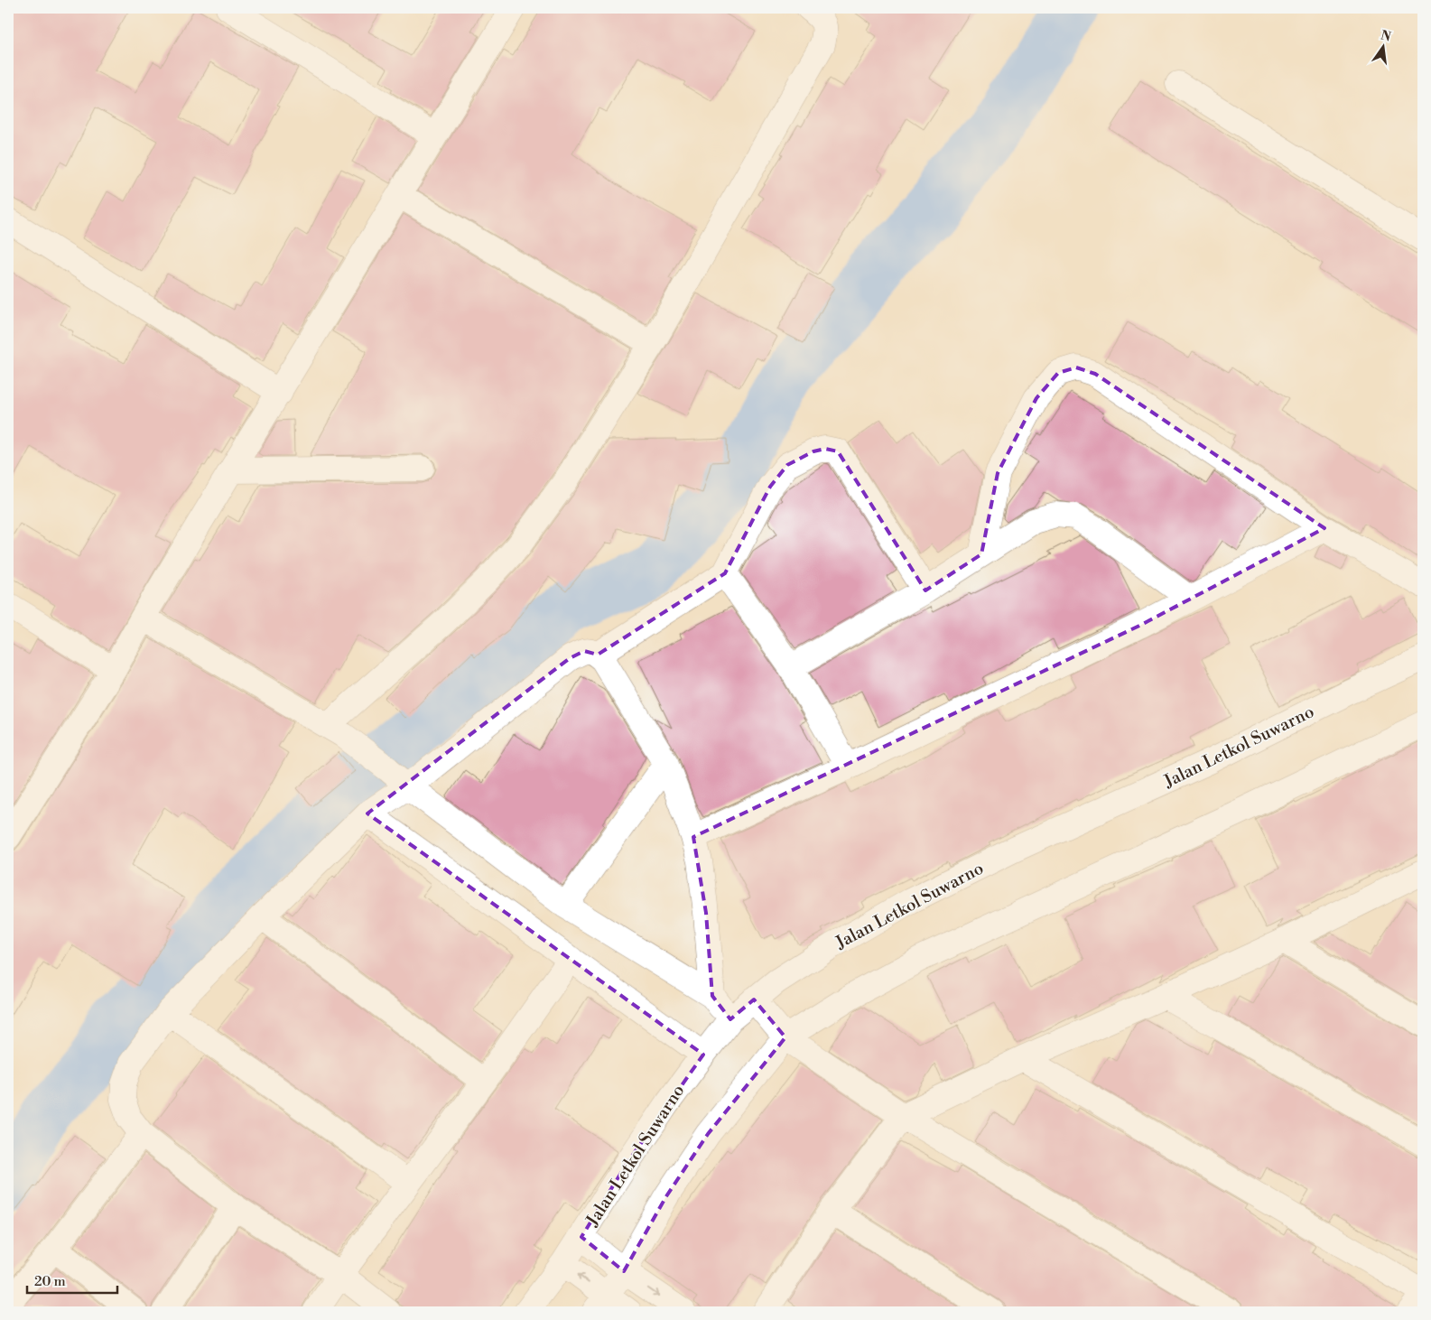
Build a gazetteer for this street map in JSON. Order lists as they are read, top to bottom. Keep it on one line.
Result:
{"streets":{"street":["Jalan Letkol Suwarno"]},"scale_bar":"20 m","north":"top"}
